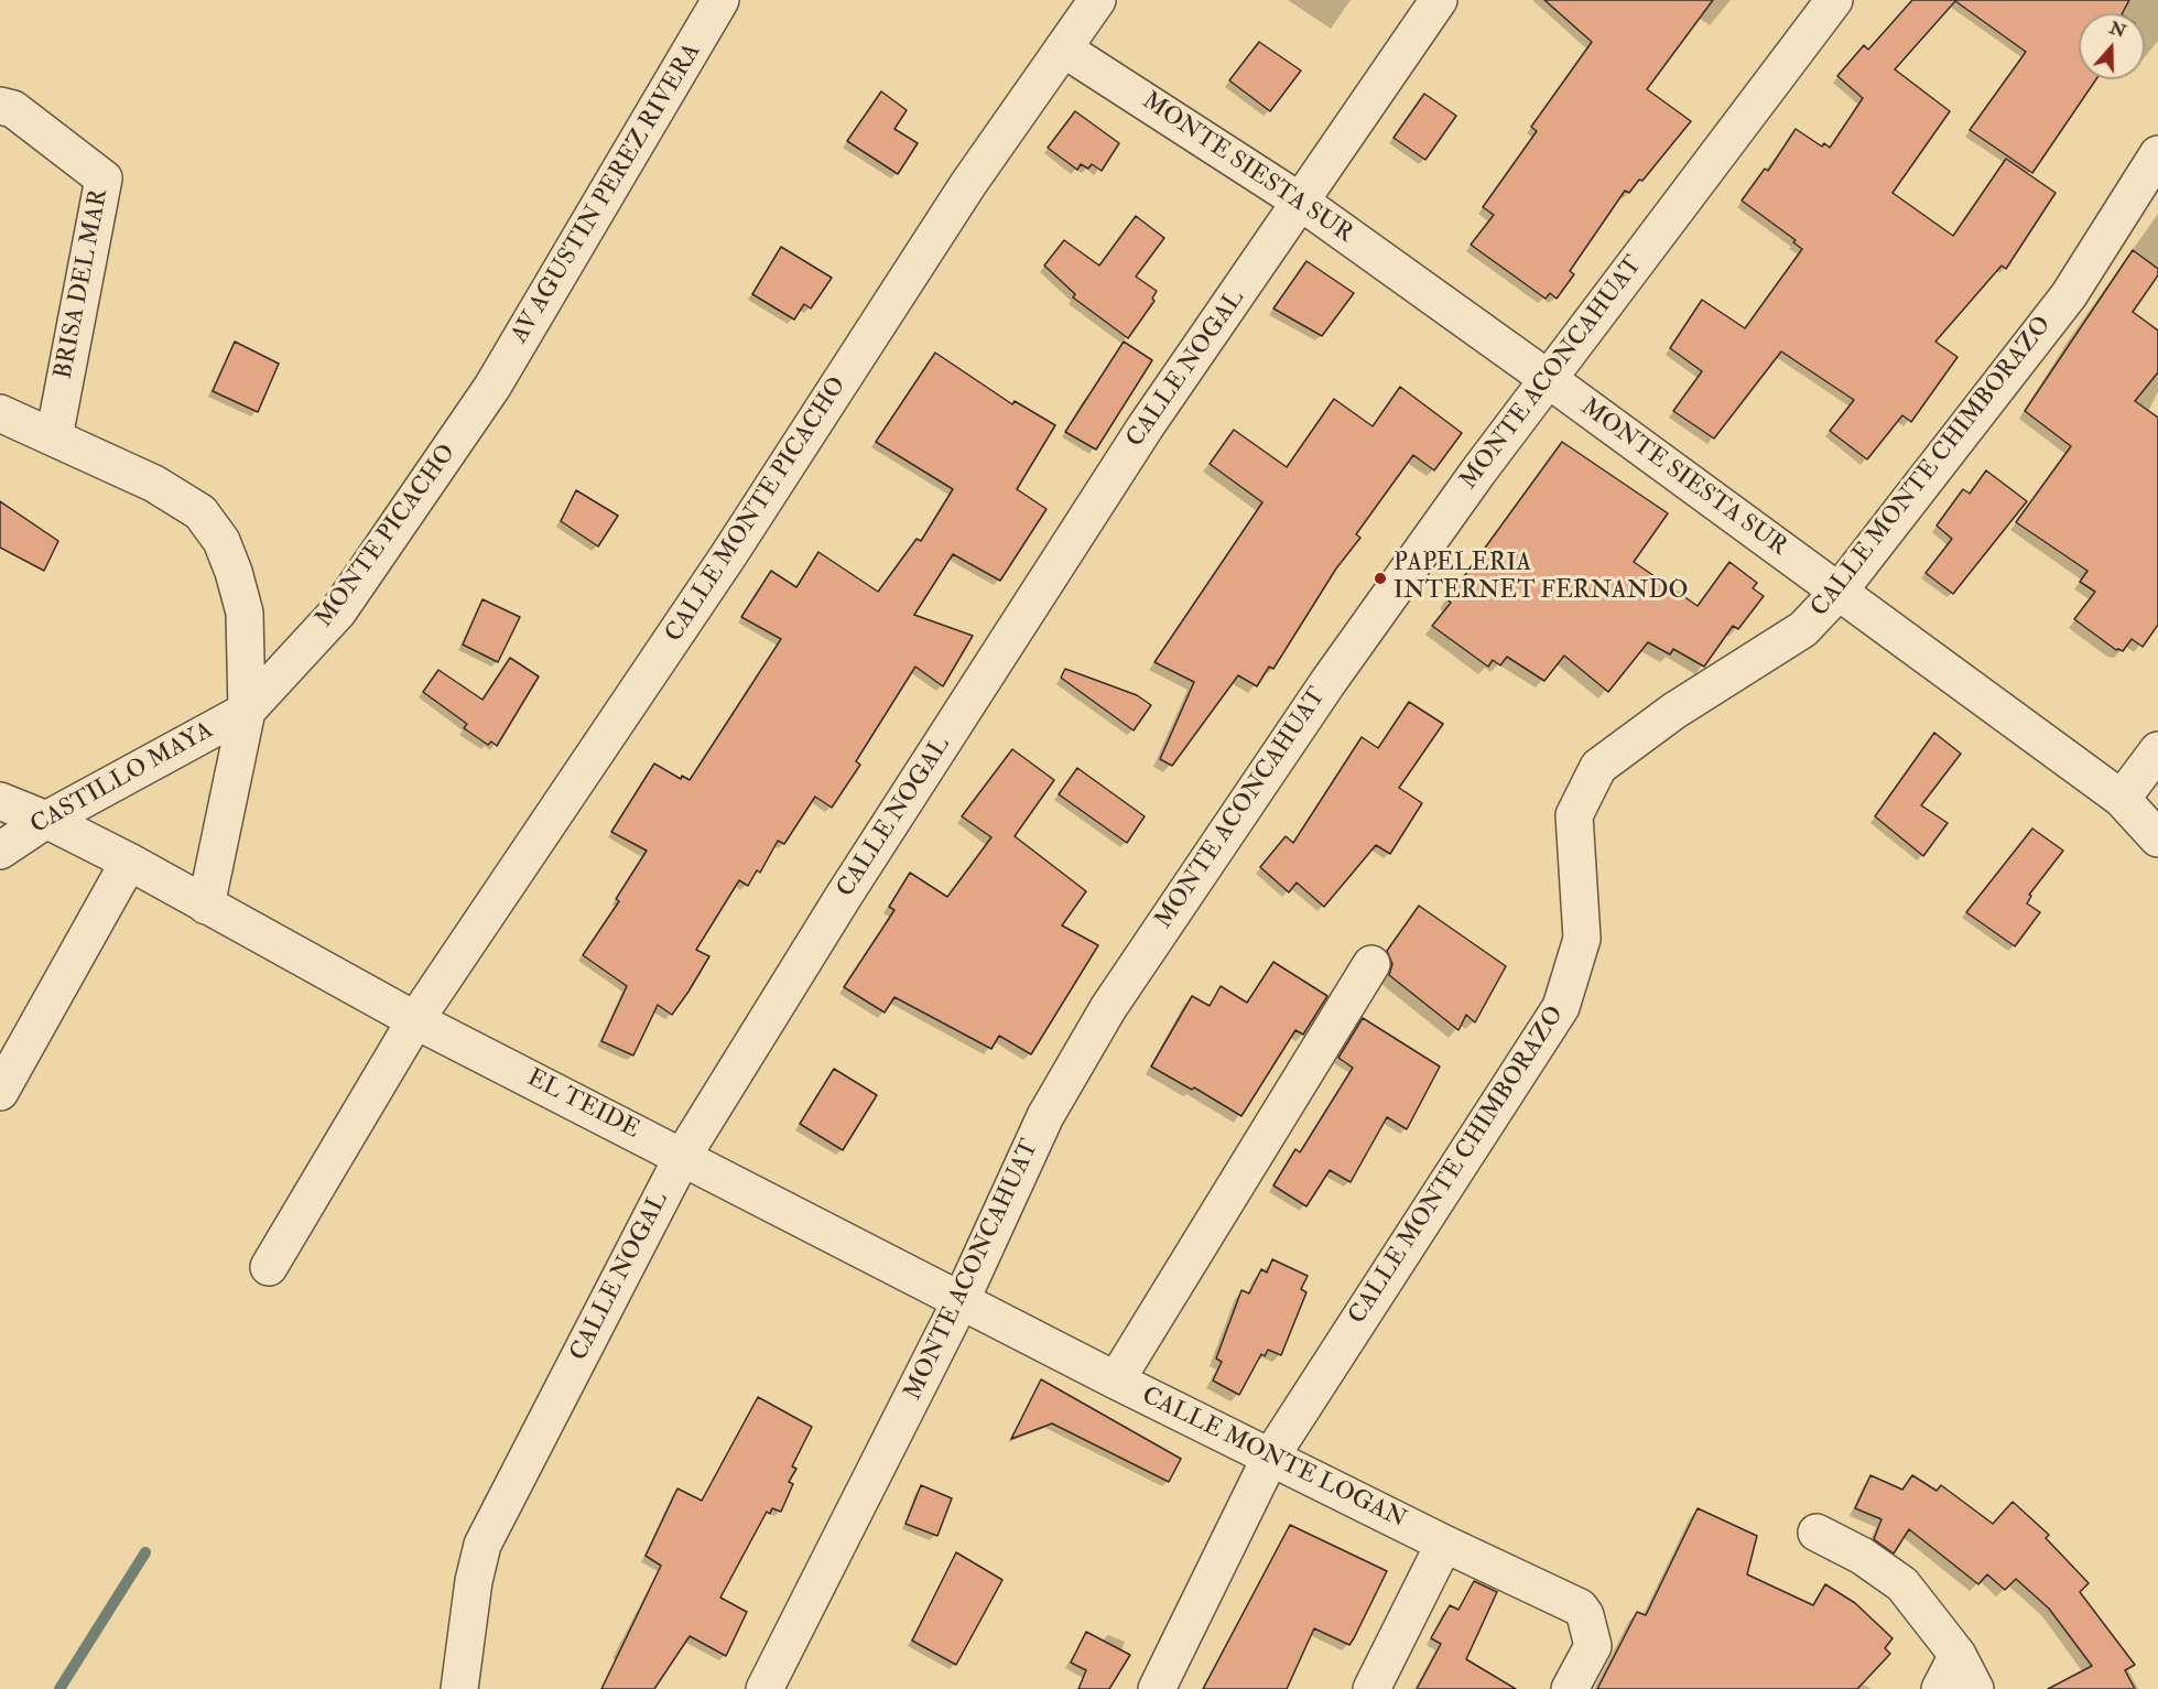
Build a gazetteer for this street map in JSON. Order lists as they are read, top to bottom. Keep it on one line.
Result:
{"streets":{"street":["MONTE SIESTA SUR","AV AGUSTIN PEREZ RIVERA","BRISA DEL MAR","CALLE NOGAL","MONTE ACONCAHUAT","CALLE MONTE CHIMBORAZO","CALLE MONTE PICACHO","MONTE PICACHO","CASTILLO MAYA","EL TEIDE","CALLE MONTE LOGAN"]},"crossings":[["MONTE SIESTA SUR","CALLE NOGAL"],["MONTE SIESTA SUR","MONTE ACONCAHUAT"],["MONTE SIESTA SUR","CALLE MONTE CHIMBORAZO"],["MONTE SIESTA SUR","CALLE MONTE PICACHO"],["AV AGUSTIN PEREZ RIVERA","MONTE PICACHO"],["CALLE NOGAL","EL TEIDE"],["MONTE ACONCAHUAT","EL TEIDE"],["MONTE ACONCAHUAT","CALLE MONTE LOGAN"],["CALLE MONTE CHIMBORAZO","CALLE MONTE LOGAN"],["CALLE MONTE PICACHO","EL TEIDE"],["MONTE PICACHO","CASTILLO MAYA"],["CASTILLO MAYA","EL TEIDE"],["EL TEIDE","CALLE MONTE LOGAN"]],"places":["PAPELERIA INTERNET FERNANDO"],"north":"top"}
